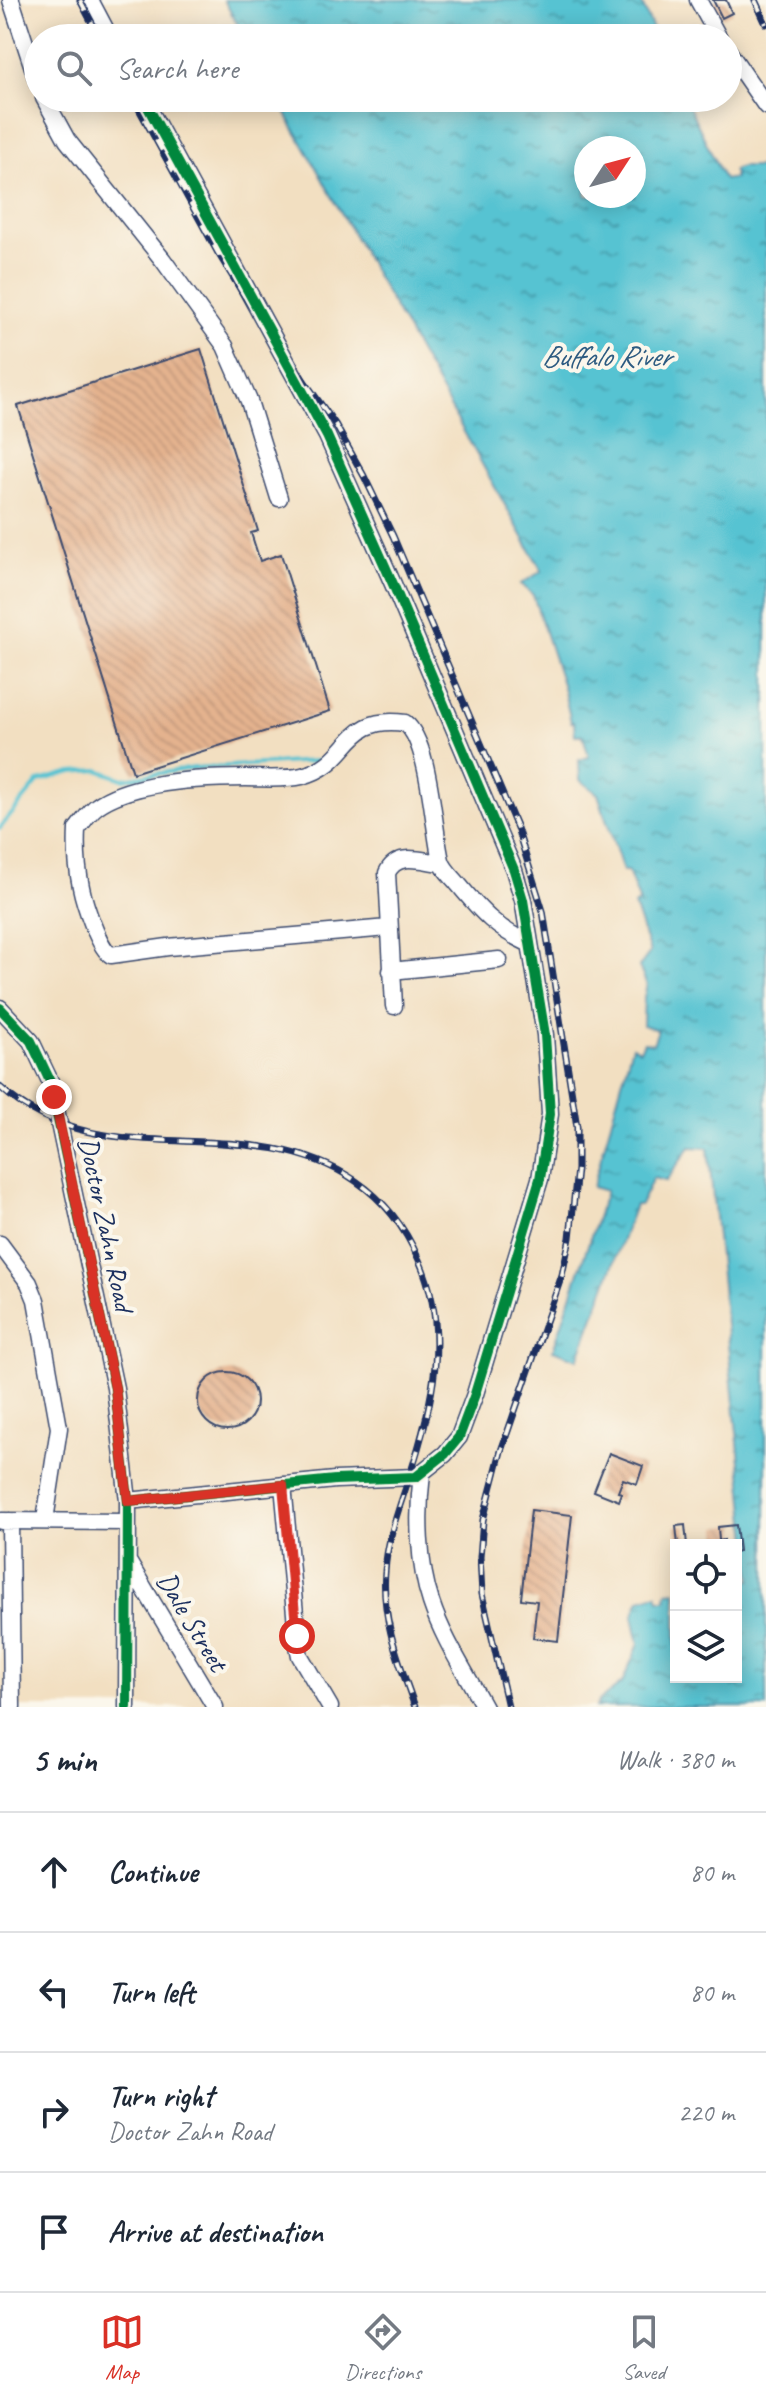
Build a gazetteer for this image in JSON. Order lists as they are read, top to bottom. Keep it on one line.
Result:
{"streets":{"street":["Doctor Zahn Road","Dale Street"]},"crossings":[["Doctor Zahn Road","Dale Street"]],"water":["Buffalo River"],"north":"top right","page":{"search":"Search here","heading":["5 min","Walk · 380 m"],"list":[["Continue","80 m"],["Turn left","80 m"],["Turn right","Doctor Zahn Road","220 m"],"Arrive at destination"],"nav":["Map","Directions","Saved"]}}
